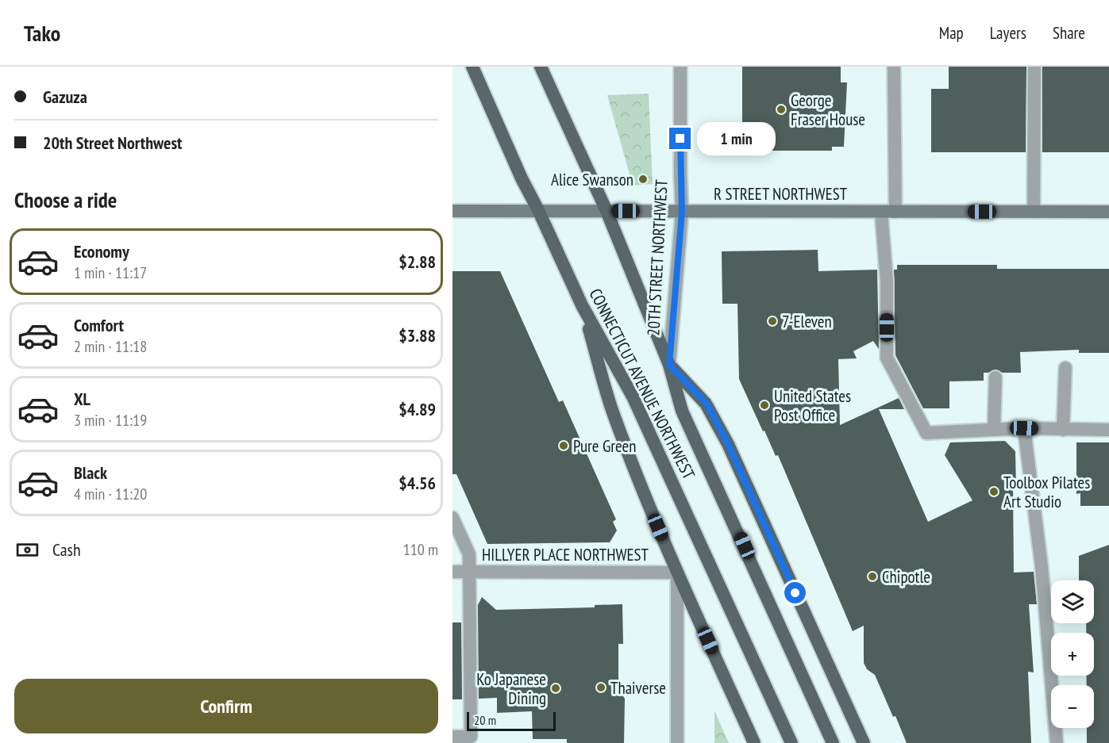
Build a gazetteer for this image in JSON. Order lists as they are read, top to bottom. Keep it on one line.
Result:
{"streets":{"main road":["R STREET NORTHWEST","CONNECTICUT AVENUE NORTHWEST"],"street":["20TH STREET NORTHWEST","HILLYER PLACE NORTHWEST"]},"crossings":[["R STREET NORTHWEST","20TH STREET NORTHWEST"],["R STREET NORTHWEST","CONNECTICUT AVENUE NORTHWEST"],["20TH STREET NORTHWEST","CONNECTICUT AVENUE NORTHWEST"]],"places":["George Fraser House","Alice Swanson","7-Eleven","United States Post Office","Pure Green","Toolbox Pilates Art Studio","Chipotle","Thaiverse","Ko Japanese Dining"],"scale_bar":"20 m","page":{"header":"Tako","nav":["Map","Layers","Share"],"banner":["Gazuza","20th Street Northwest"],"bubble":"1 min","heading":"Choose a ride","list":[{"name":"Economy","note":"1 min · 11:17","value":"$2.88"},{"name":"Comfort","note":"2 min · 11:18","value":"$3.88"},{"name":"XL","note":"3 min · 11:19","value":"$4.89"},{"name":"Black","note":"4 min · 11:20","value":"$4.56"}],"pay":["Cash","110 m"],"map_buttons":["+","−"],"buttons":"Confirm","scale":"20 m"}}
